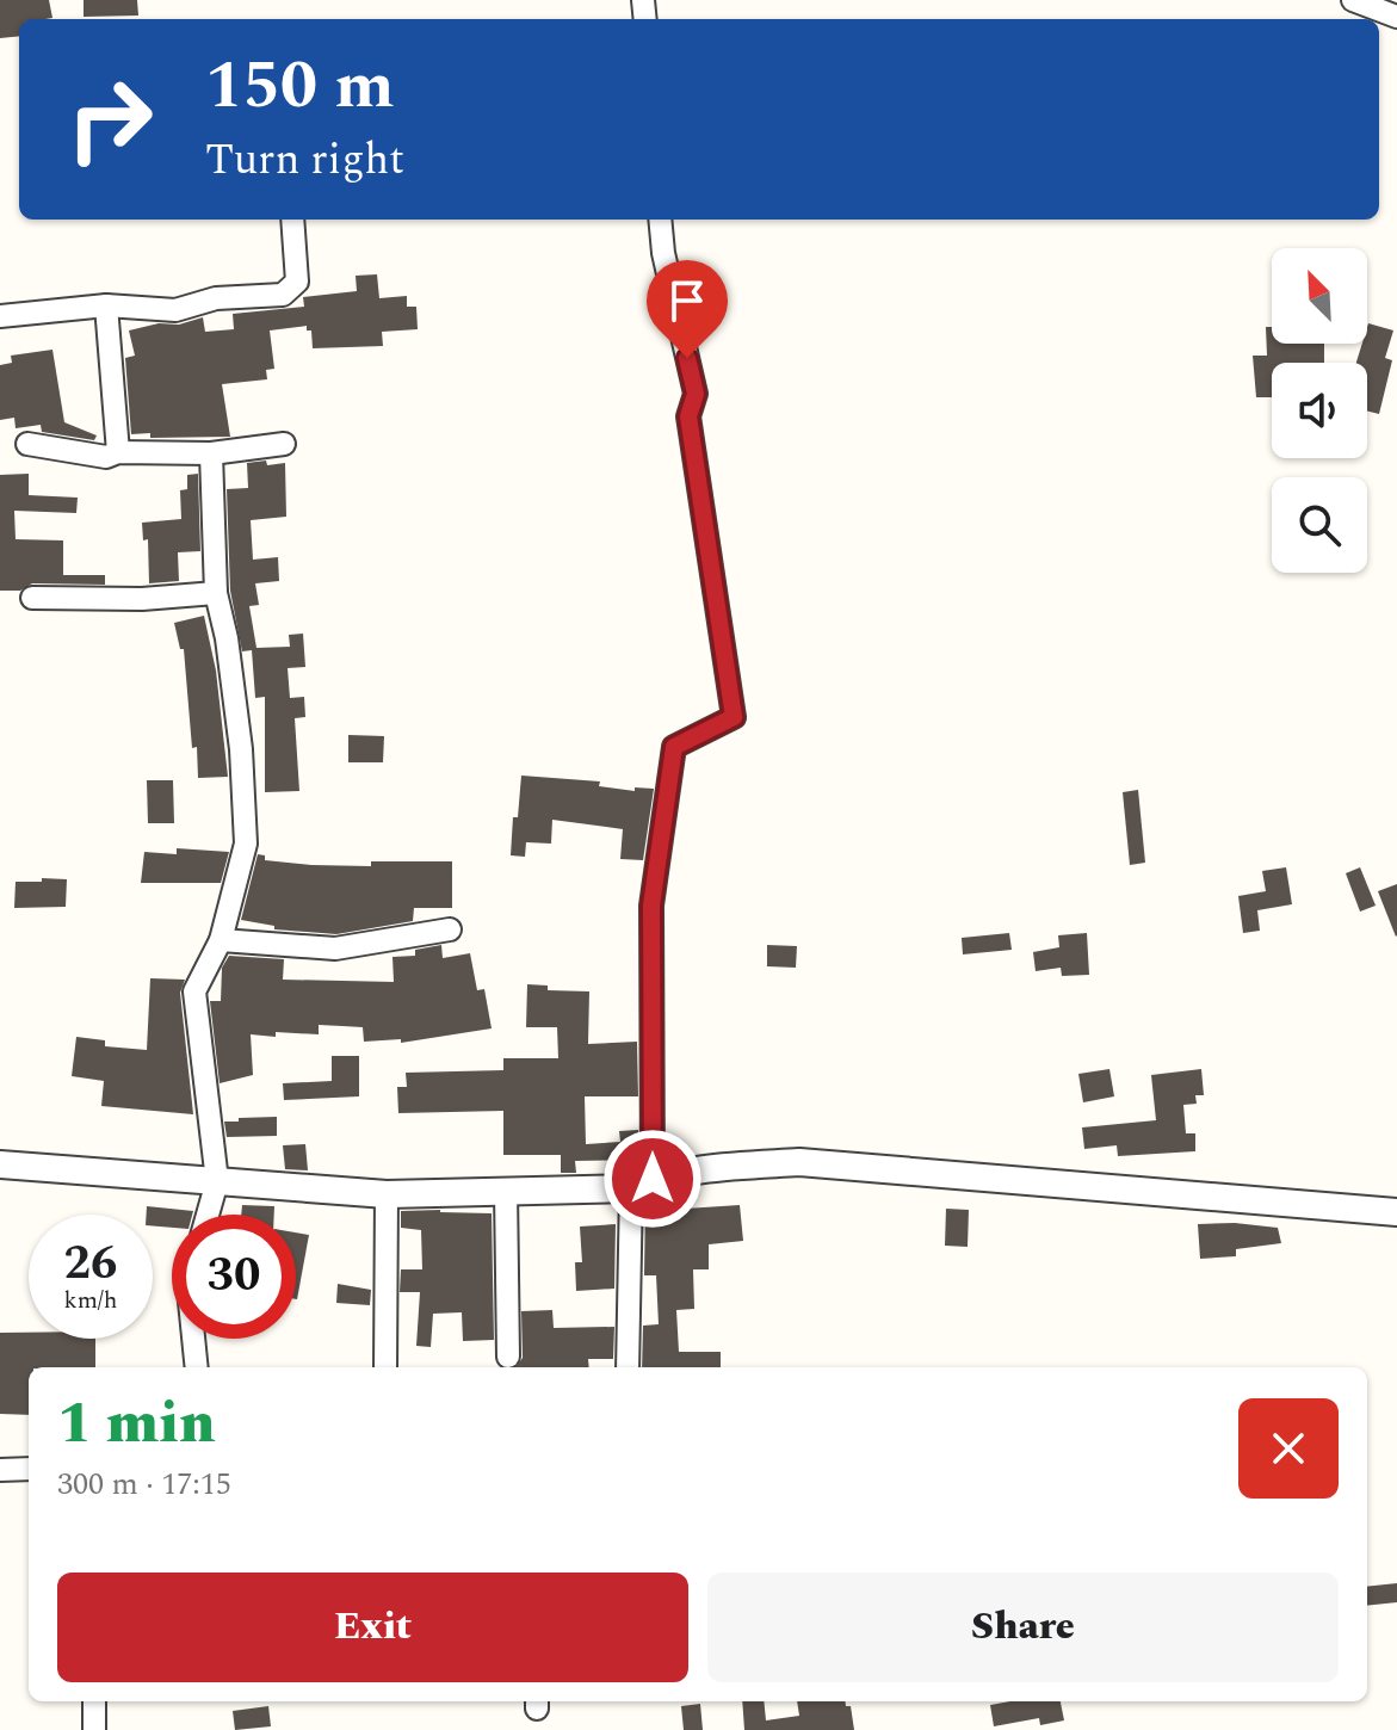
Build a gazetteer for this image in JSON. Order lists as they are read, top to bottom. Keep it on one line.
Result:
{"north":"top left","page":{"turn":["150 m","Turn right"],"speed":"26 km/h","limit":"30","heading":["1 min","300 m · 17:15"],"buttons":["Exit","Share"]}}
